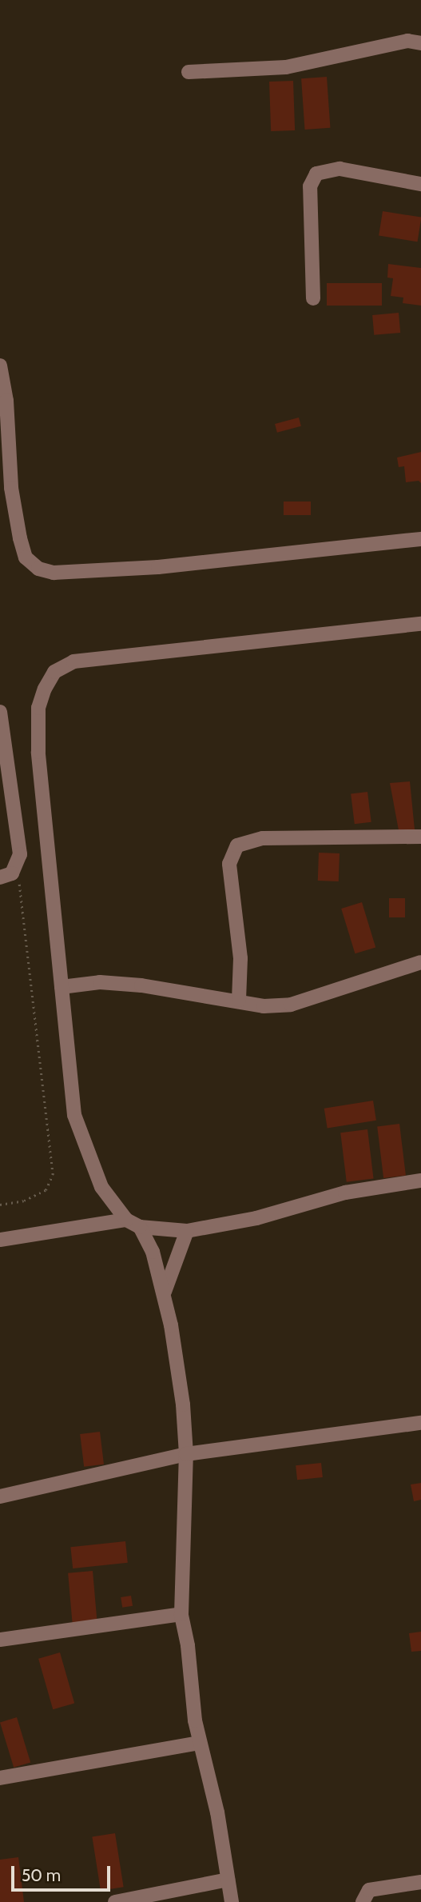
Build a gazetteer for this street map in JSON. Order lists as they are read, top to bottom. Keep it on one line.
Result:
{"scale_bar":"50 m"}
